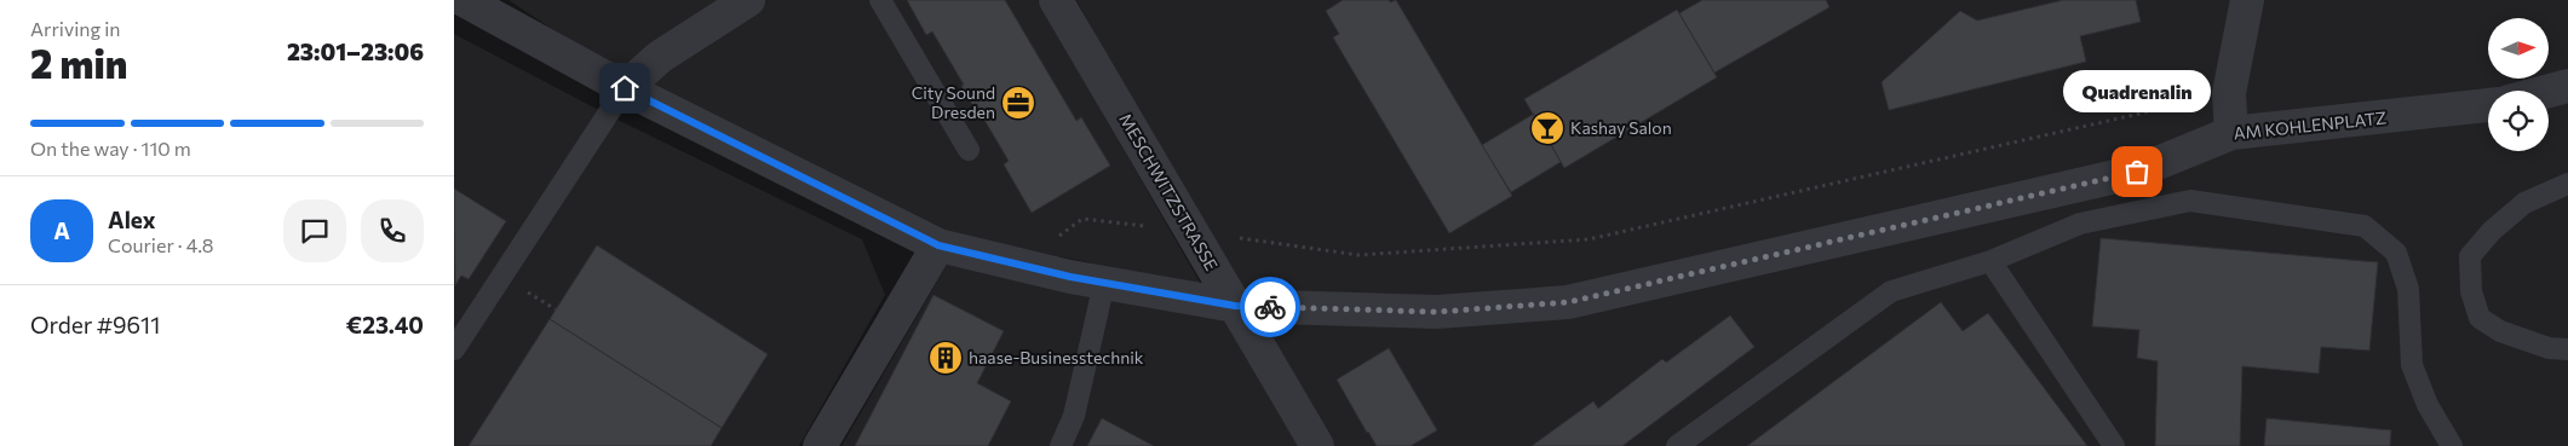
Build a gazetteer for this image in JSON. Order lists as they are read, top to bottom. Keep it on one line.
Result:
{"streets":{"street":["AM KOHLENPLATZ","MESCHWITZSTRASSE"]},"crossings":[["AM KOHLENPLATZ","MESCHWITZSTRASSE"]],"places":{"office":["City Sound Dresden"],"bar":["Kashay Salon"],"other":["Quadrenalin"],"building":["haase-Businesstechnik"]},"north":"right","page":{"heading":["2 min","Arriving in","23:01–23:06"],"panel":["Alex","Courier · 4.8","Order #9611","€23.40"],"bubble":"Quadrenalin","bar":"On the way · 110 m","round":"A"}}
